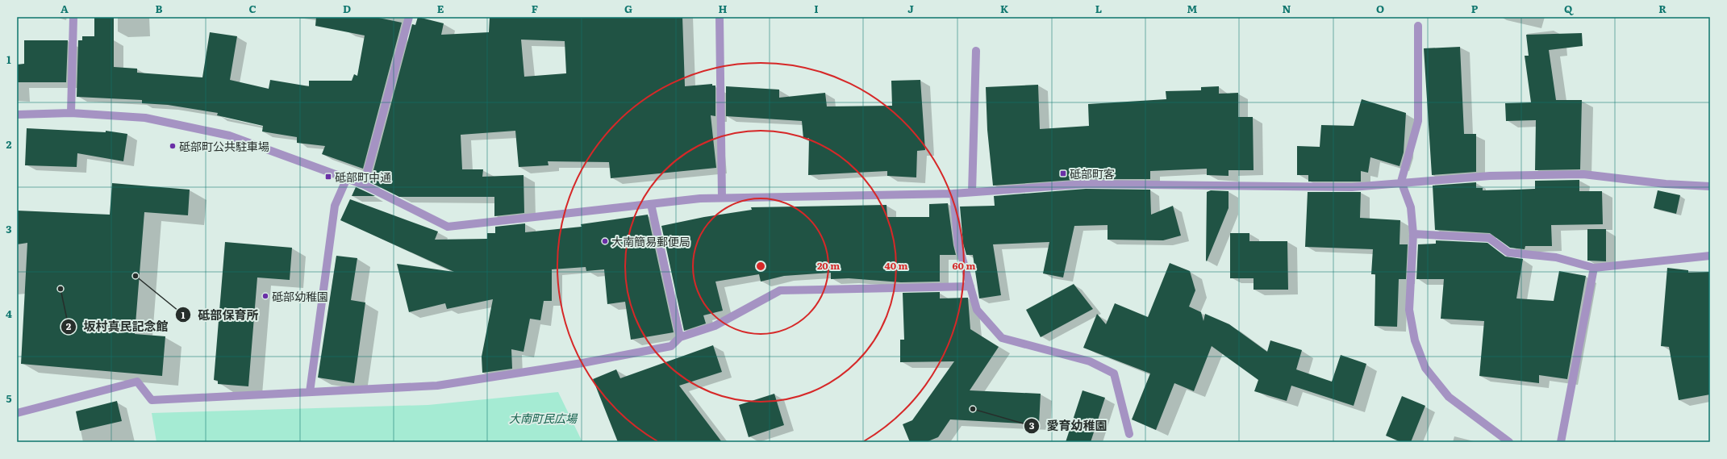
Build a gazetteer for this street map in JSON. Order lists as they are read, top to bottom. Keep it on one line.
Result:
{"parks":["大南町民広場"],"places":{"other":["砥部町公共駐車場","大南簡易郵便局","砥部保育所","坂村真民記念館","砥部幼稚園","愛育幼稚園"],"transit":["砥部町客","砥部町中通"]},"grid":{"columns":["A","B","C","D","E","F","G","H","I","J","K","L","M","N","O","P","Q","R"],"rows":["1","2","3","4","5"]},"rings":["20 m","40 m","60 m"]}
